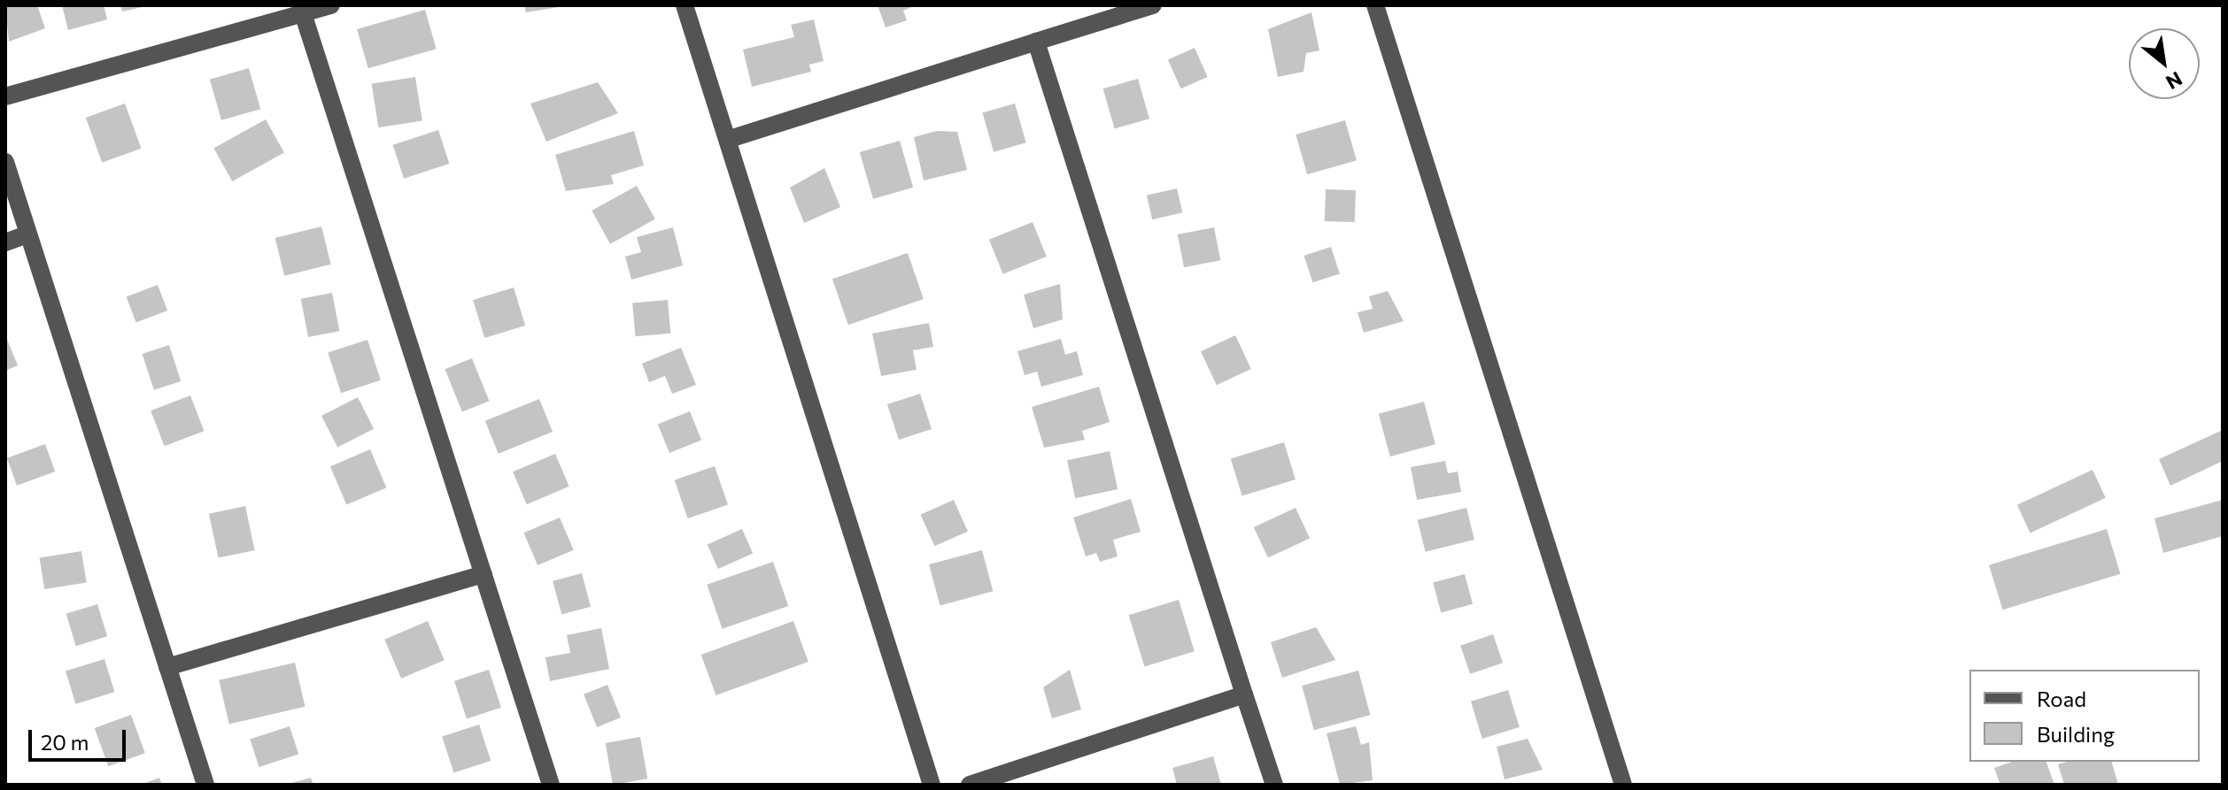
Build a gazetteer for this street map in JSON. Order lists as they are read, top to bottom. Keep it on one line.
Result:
{"legend":["Road","Building"],"scale_bar":"20 m","north":"bottom right"}
